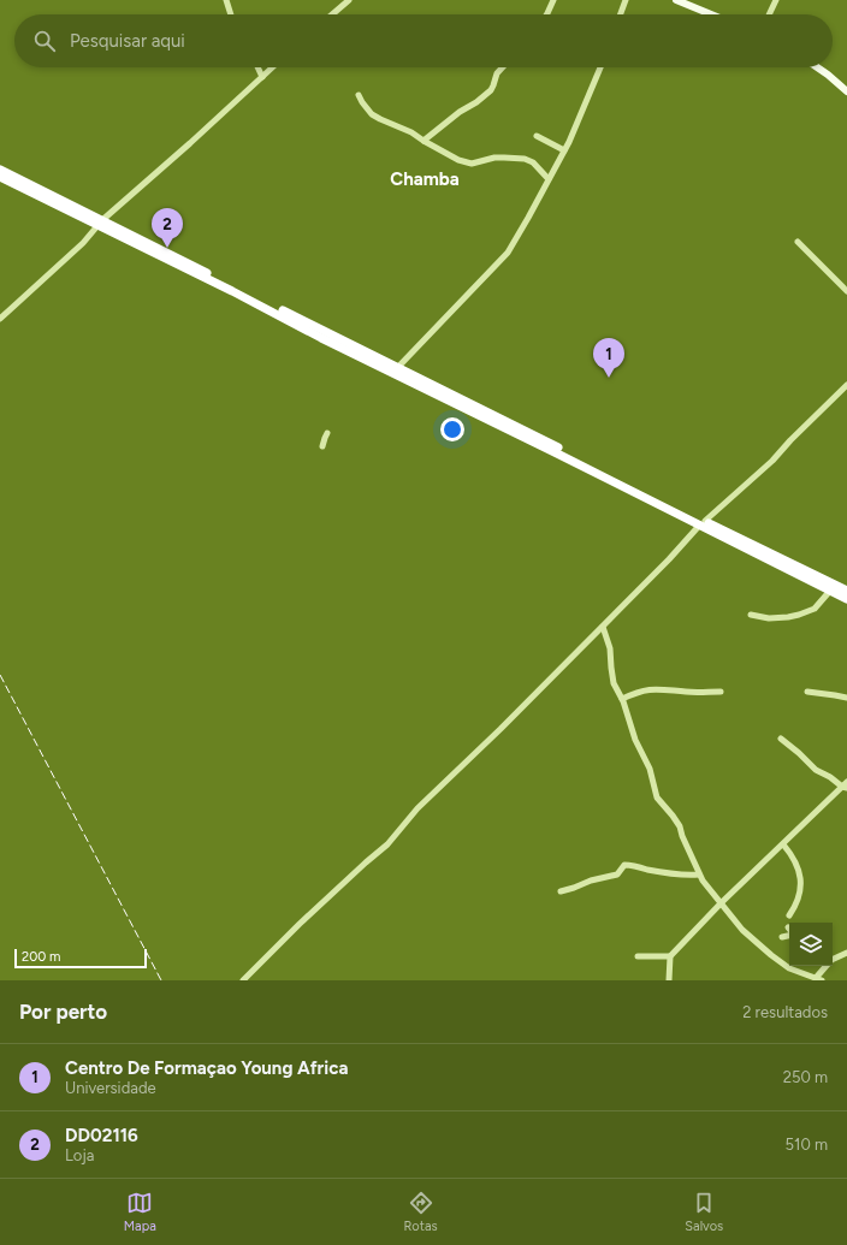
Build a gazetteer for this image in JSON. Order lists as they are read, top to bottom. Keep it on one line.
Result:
{"districts":["Chamba"],"scale_bar":"200 m","page":{"search":"Pesquisar aqui","pins":["2","1"],"scale":"200 m","heading":["Por perto","2 resultados"],"list":[{"mark":"1","name":"Centro De Formaçao Young Africa","note":"Universidade","value":"250 m"},{"mark":"2","name":"DD02116","note":"Loja","value":"510 m"}],"nav":["Mapa","Rotas","Salvos"]}}
